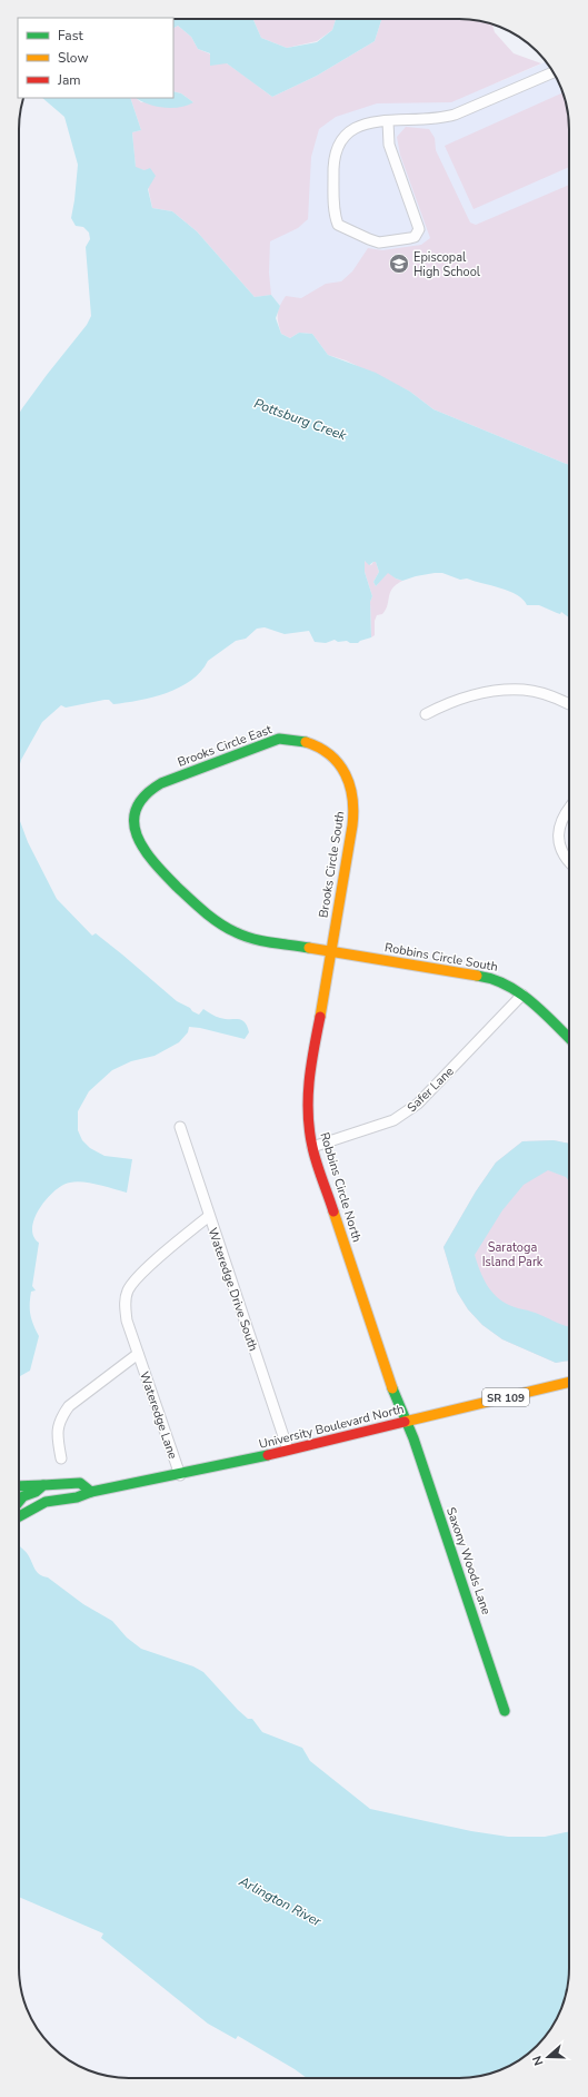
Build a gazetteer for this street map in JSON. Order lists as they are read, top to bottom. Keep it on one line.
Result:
{"streets":{"street":["Brooks Circle East","Brooks Circle South","Robbins Circle South","Safer Lane","Robbins Circle North","Wateredge Drive South","SR 109","Wateredge Lane","University Boulevard North","Saxony Woods Lane"]},"crossings":[["Brooks Circle East","Brooks Circle South"],["Brooks Circle East","Robbins Circle South"],["Brooks Circle South","Robbins Circle South"],["Brooks Circle South","Robbins Circle North"],["Robbins Circle South","Safer Lane"],["Robbins Circle South","Robbins Circle North"],["Safer Lane","Robbins Circle North"],["Robbins Circle North","University Boulevard North"],["Robbins Circle North","Saxony Woods Lane"],["Wateredge Drive South","Wateredge Lane"],["Wateredge Drive South","University Boulevard North"],["SR 109","University Boulevard North"],["Wateredge Lane","University Boulevard North"],["University Boulevard North","Saxony Woods Lane"]],"water":["Pottsburg Creek","Arlington River"],"parks":["Saratoga Island Park"],"places":{"school or university":["Episcopal High School"]},"legend":["Fast","Slow","Jam"],"north":"left"}
